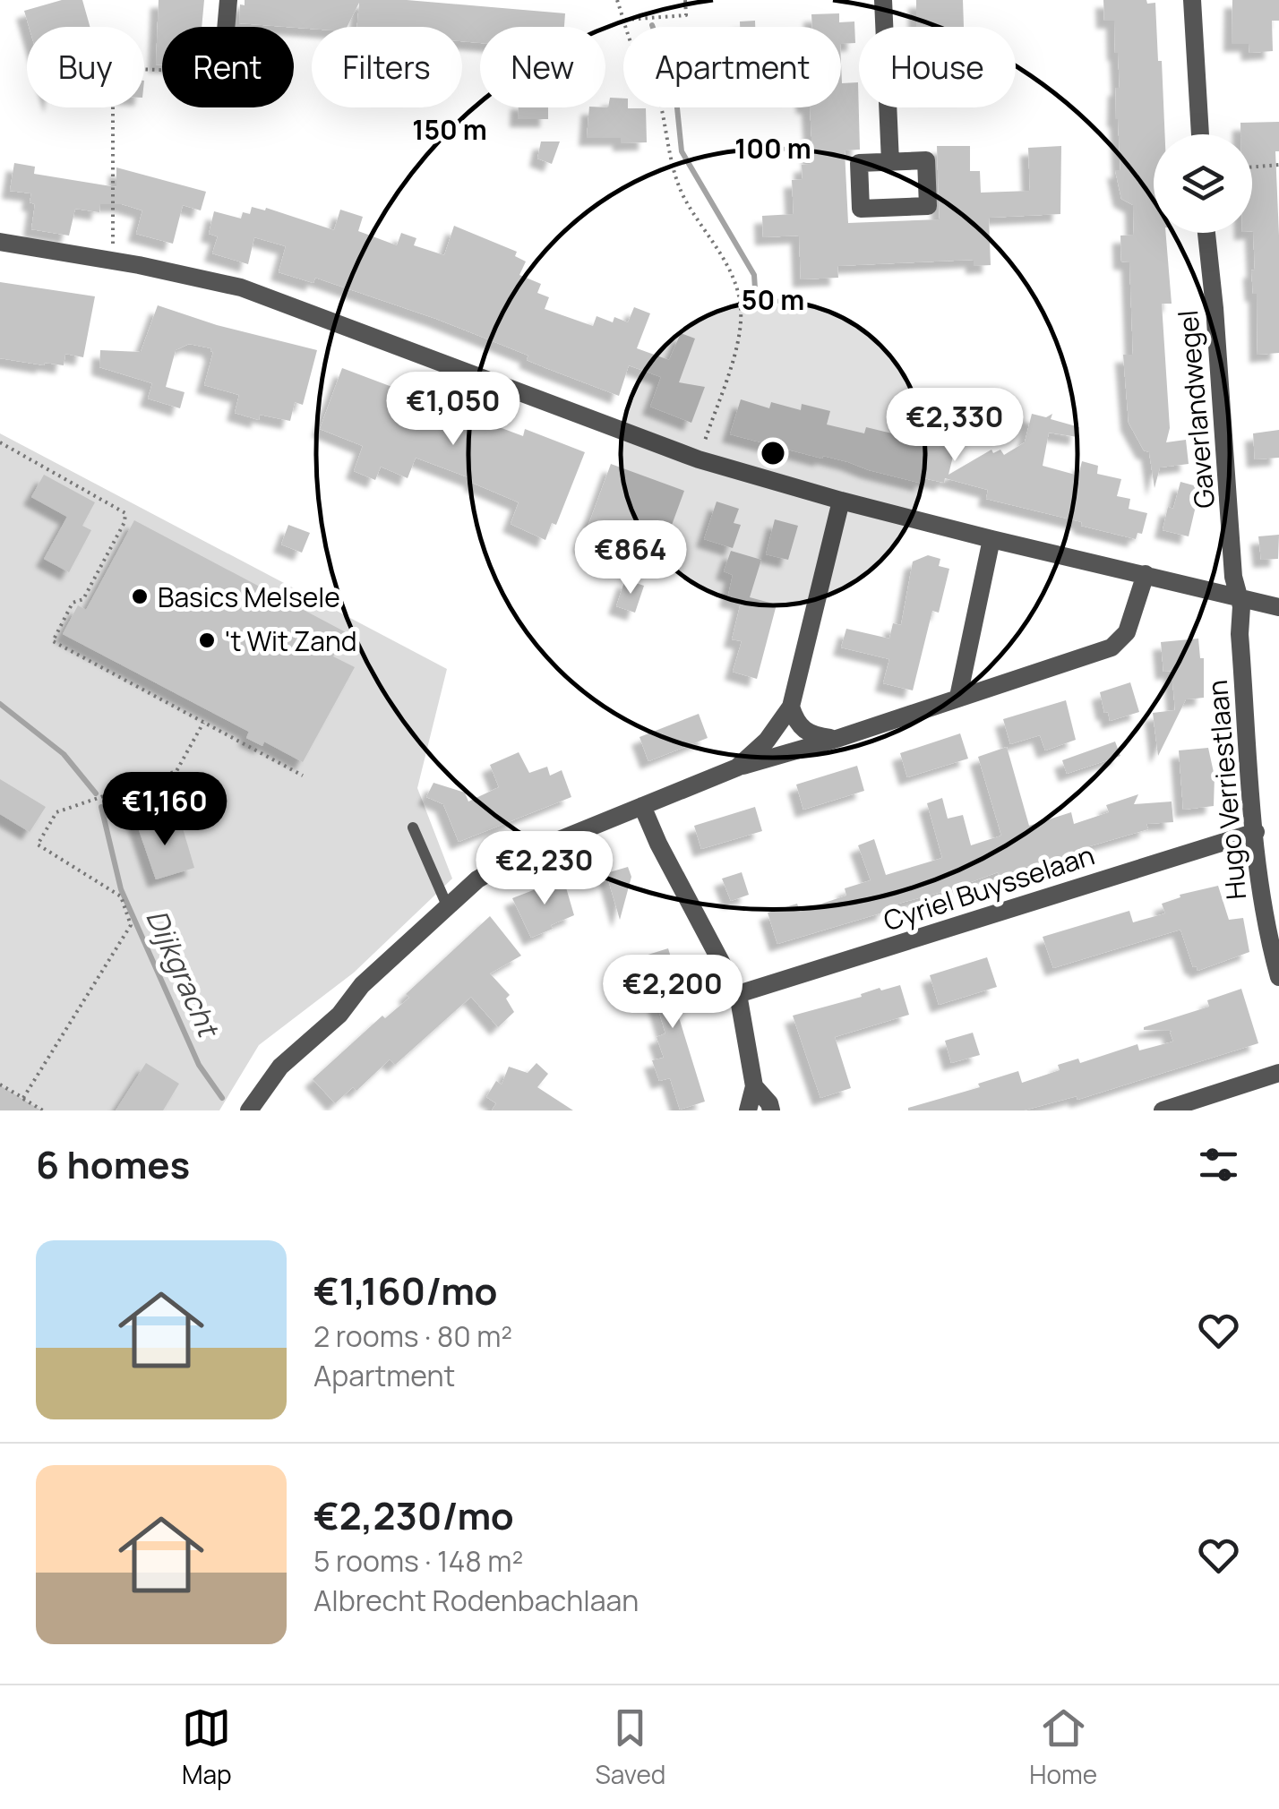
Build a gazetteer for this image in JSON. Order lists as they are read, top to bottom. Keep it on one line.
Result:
{"streets":{"street":["Gaverlandwegel","Hugo Verriestlaan","Cyriel Buysselaan"]},"crossings":[["Gaverlandwegel","Hugo Verriestlaan"],["Hugo Verriestlaan","Cyriel Buysselaan"]],"water":["Dijkgracht"],"places":["Basics Melsele","'t Wit Zand"],"page":{"chip":["Buy","Rent","Filters","New","Apartment","House"],"price":["€1,050","€2,330","€864","€1,160","€2,230","€2,200"],"heading":"6 homes","list":[{"name":"€1,160/mo","note":"2 rooms · 80 m² · Apartment"},{"name":"€2,230/mo","note":"5 rooms · 148 m² · Albrecht Rodenbachlaan"}],"tabs":["Map","Saved","Home"]},"rings":["150 m","100 m","50 m"]}
